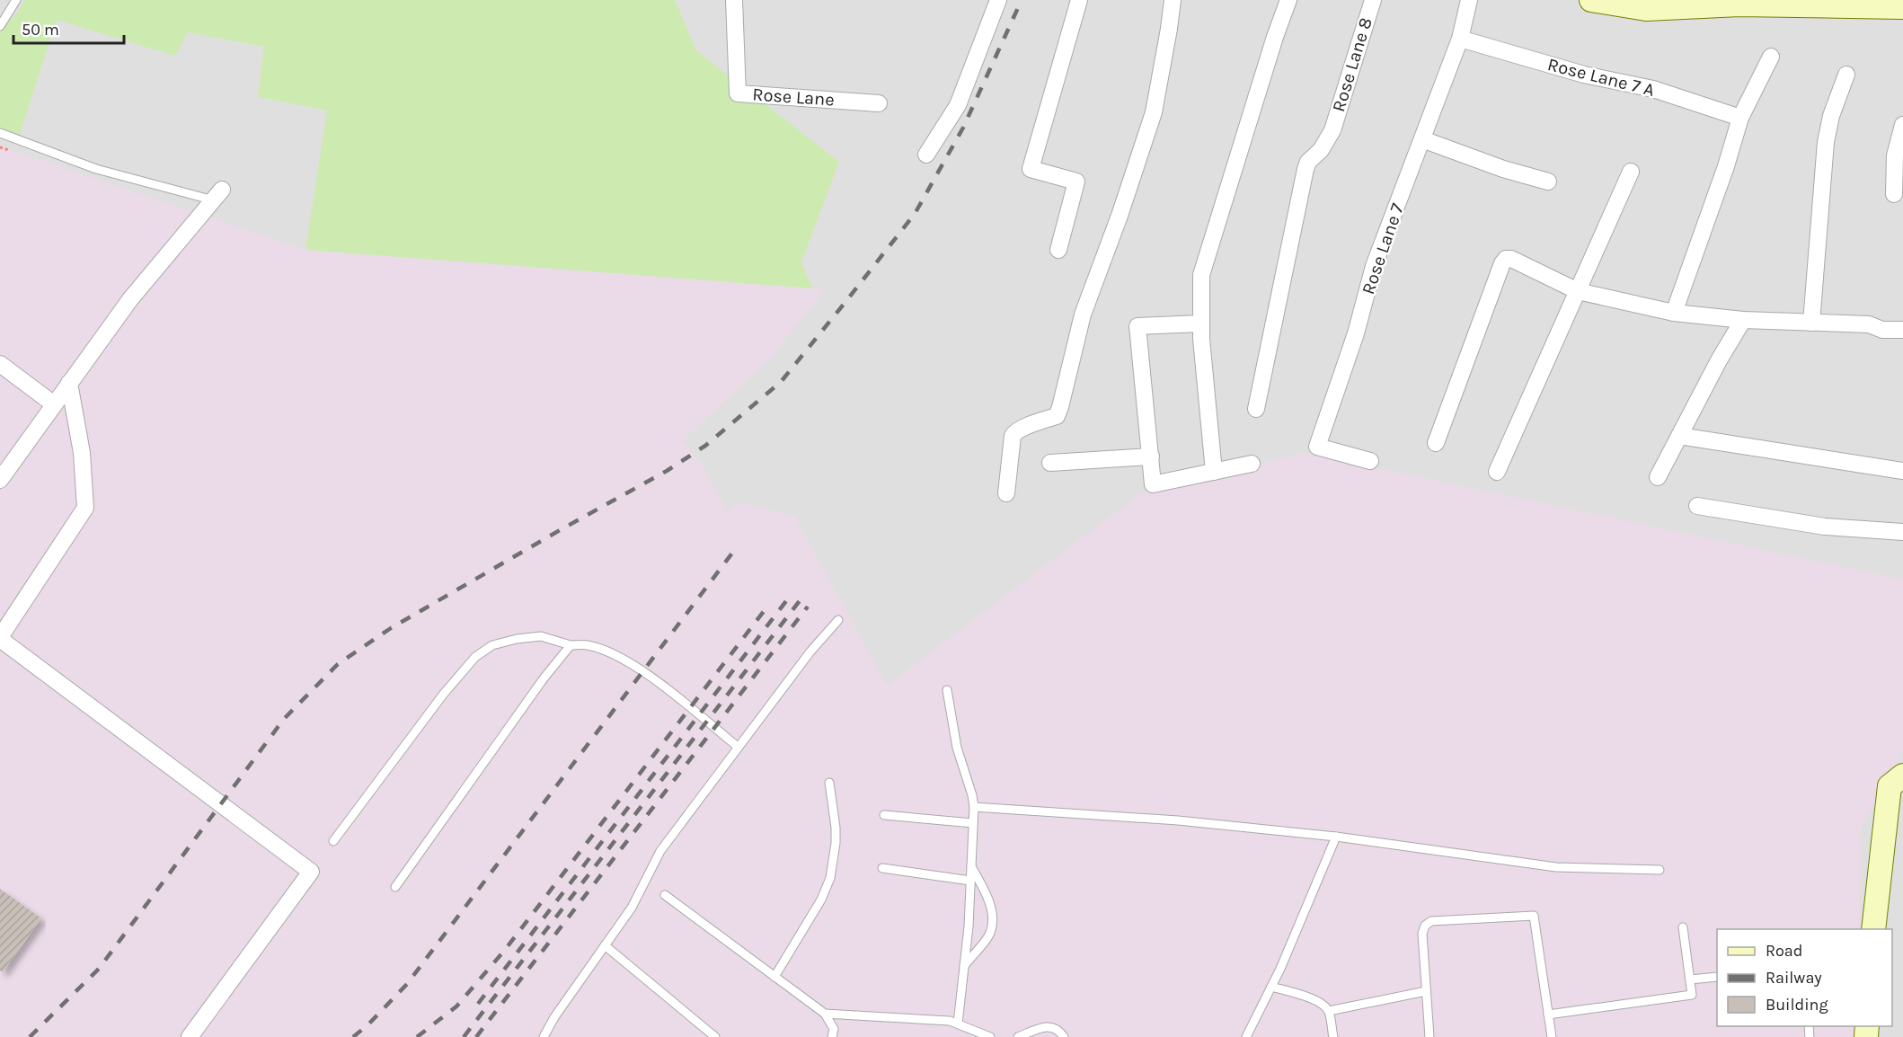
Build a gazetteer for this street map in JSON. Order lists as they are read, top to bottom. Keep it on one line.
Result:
{"streets":{"street":["Rose Lane 8","Rose Lane 7 A","Rose Lane","Rose Lane 7"]},"crossings":[["Rose Lane 7 A","Rose Lane 7"]],"legend":["Road","Railway","Building"],"scale_bar":"50 m"}
